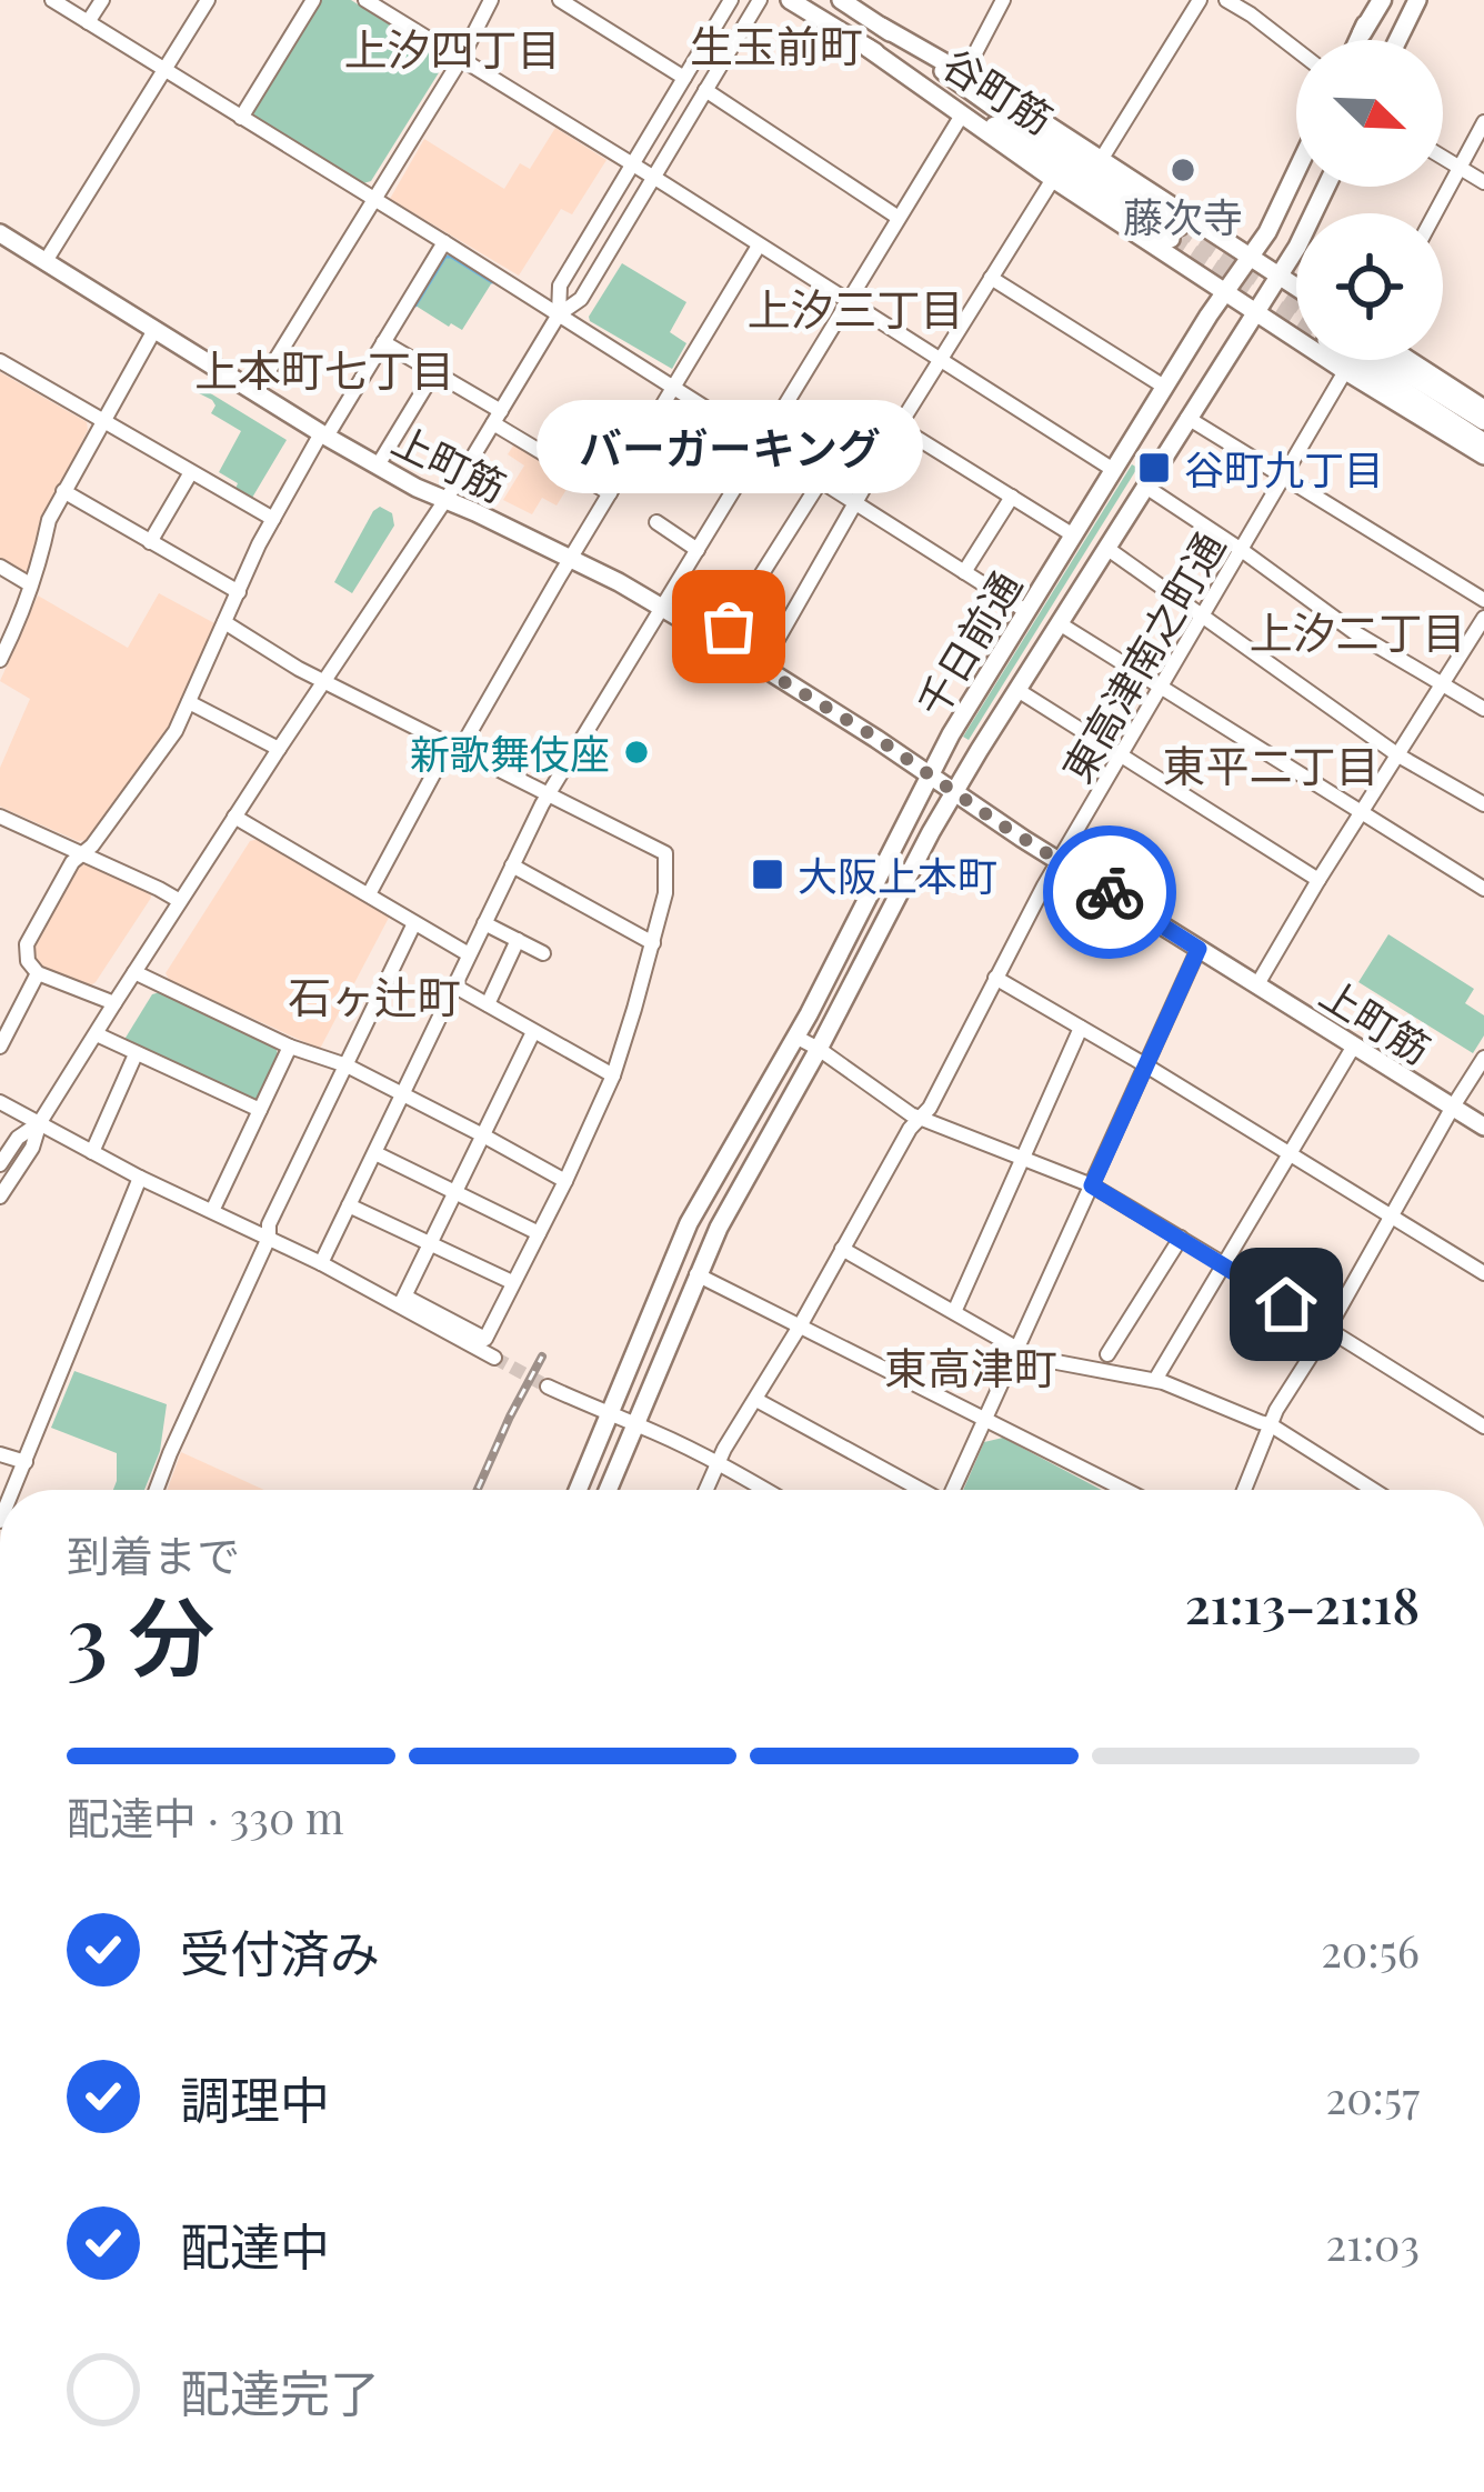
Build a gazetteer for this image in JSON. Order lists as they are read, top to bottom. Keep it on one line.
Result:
{"streets":{"main road":["谷町筋","上町筋","千日前通"],"street":["東高津南之町通"]},"crossings":[["上町筋","千日前通"],["上町筋","東高津南之町通"]],"districts":["生玉前町","上汐四丁目","上汐三丁目","上本町七丁目","上汐二丁目","東平二丁目","石ヶ辻町","東高津町"],"places":{"other":["藤次寺","バーガーキング","新歌舞伎座"],"transit":["谷町九丁目","大阪上本町"]},"north":"bottom right","page":{"bubble":"バーガーキング","heading":["3 分","到着まで","21:13–21:18"],"bar":"配達中 · 330 m","list":[["受付済み","20:56"],["調理中","20:57"],["配達中","21:03"],"配達完了"]}}
